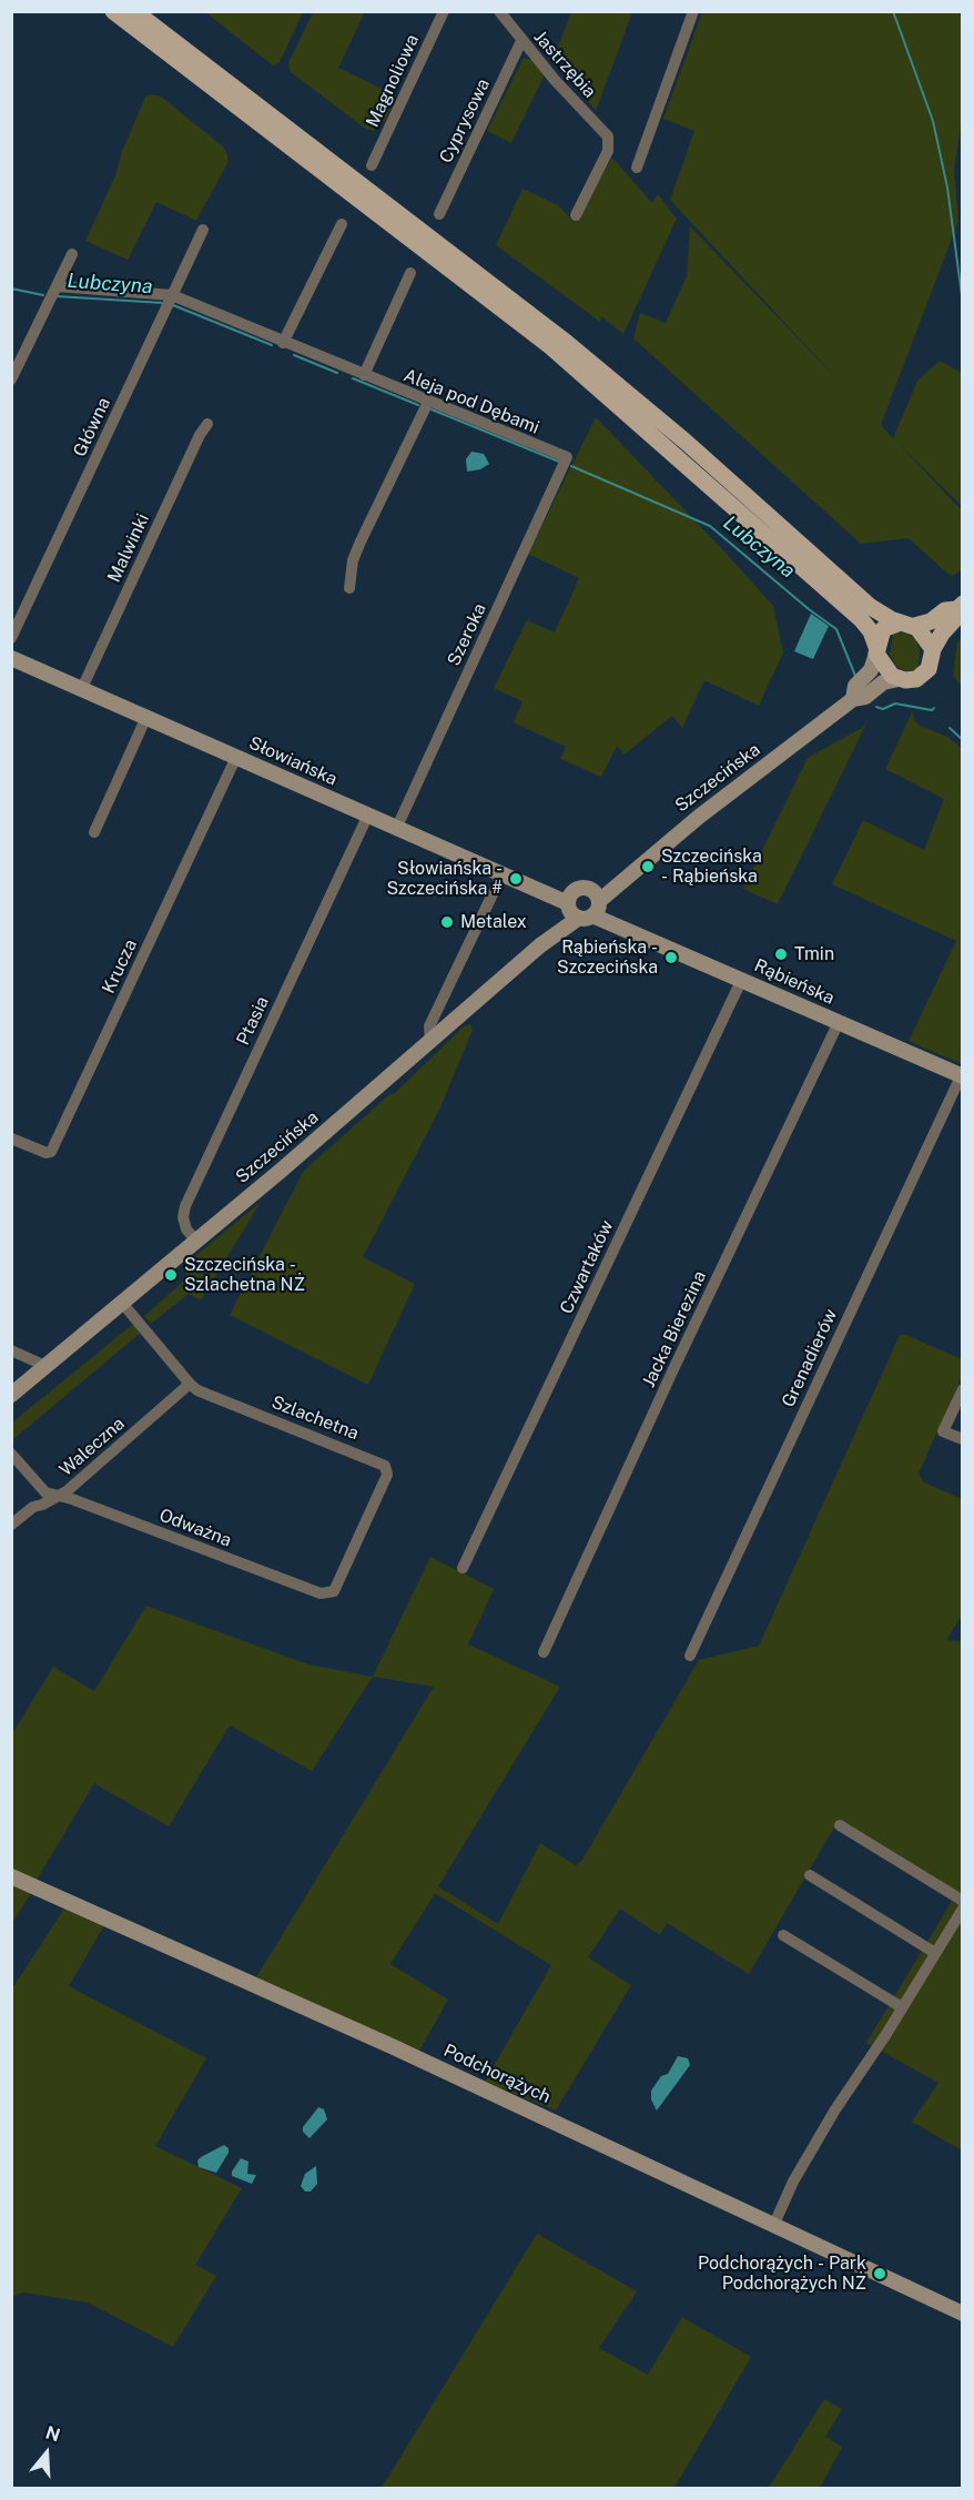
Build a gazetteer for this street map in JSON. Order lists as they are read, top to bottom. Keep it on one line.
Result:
{"streets":{"street":["Jastrzębia","Magnoliowa","Cyprysowa","Aleja pod Dębami","Główna","Malwinki","Szeroka","Słowiańska","Szczecińska","Krucza","Rąbieńska","Ptasia","Czwartaków","Jacka Bierezina","Grenadierów","Szlachetna","Waleczna","Odważna","Podchorążych"]},"crossings":[["Jastrzębia","Cyprysowa"],["Aleja pod Dębami","Główna"],["Aleja pod Dębami","Szeroka"],["Malwinki","Słowiańska"],["Szeroka","Słowiańska"],["Słowiańska","Szczecińska"],["Słowiańska","Krucza"],["Słowiańska","Rąbieńska"],["Słowiańska","Ptasia"],["Szczecińska","Rąbieńska"],["Szczecińska","Ptasia"],["Szczecińska","Szlachetna"],["Rąbieńska","Czwartaków"],["Rąbieńska","Jacka Bierezina"],["Rąbieńska","Grenadierów"],["Szlachetna","Waleczna"],["Szlachetna","Odważna"],["Waleczna","Odważna"]],"water":["Lubczyna"],"places":["Szczecińska - Rąbieńska","Słowiańska - Szczecińska #","Metalex","Tmin","Rąbieńska - Szczecińska","Szczecińska - Szlachetna NŻ","Podchorążych - Park Podchorążych NŻ"],"north":"top"}
